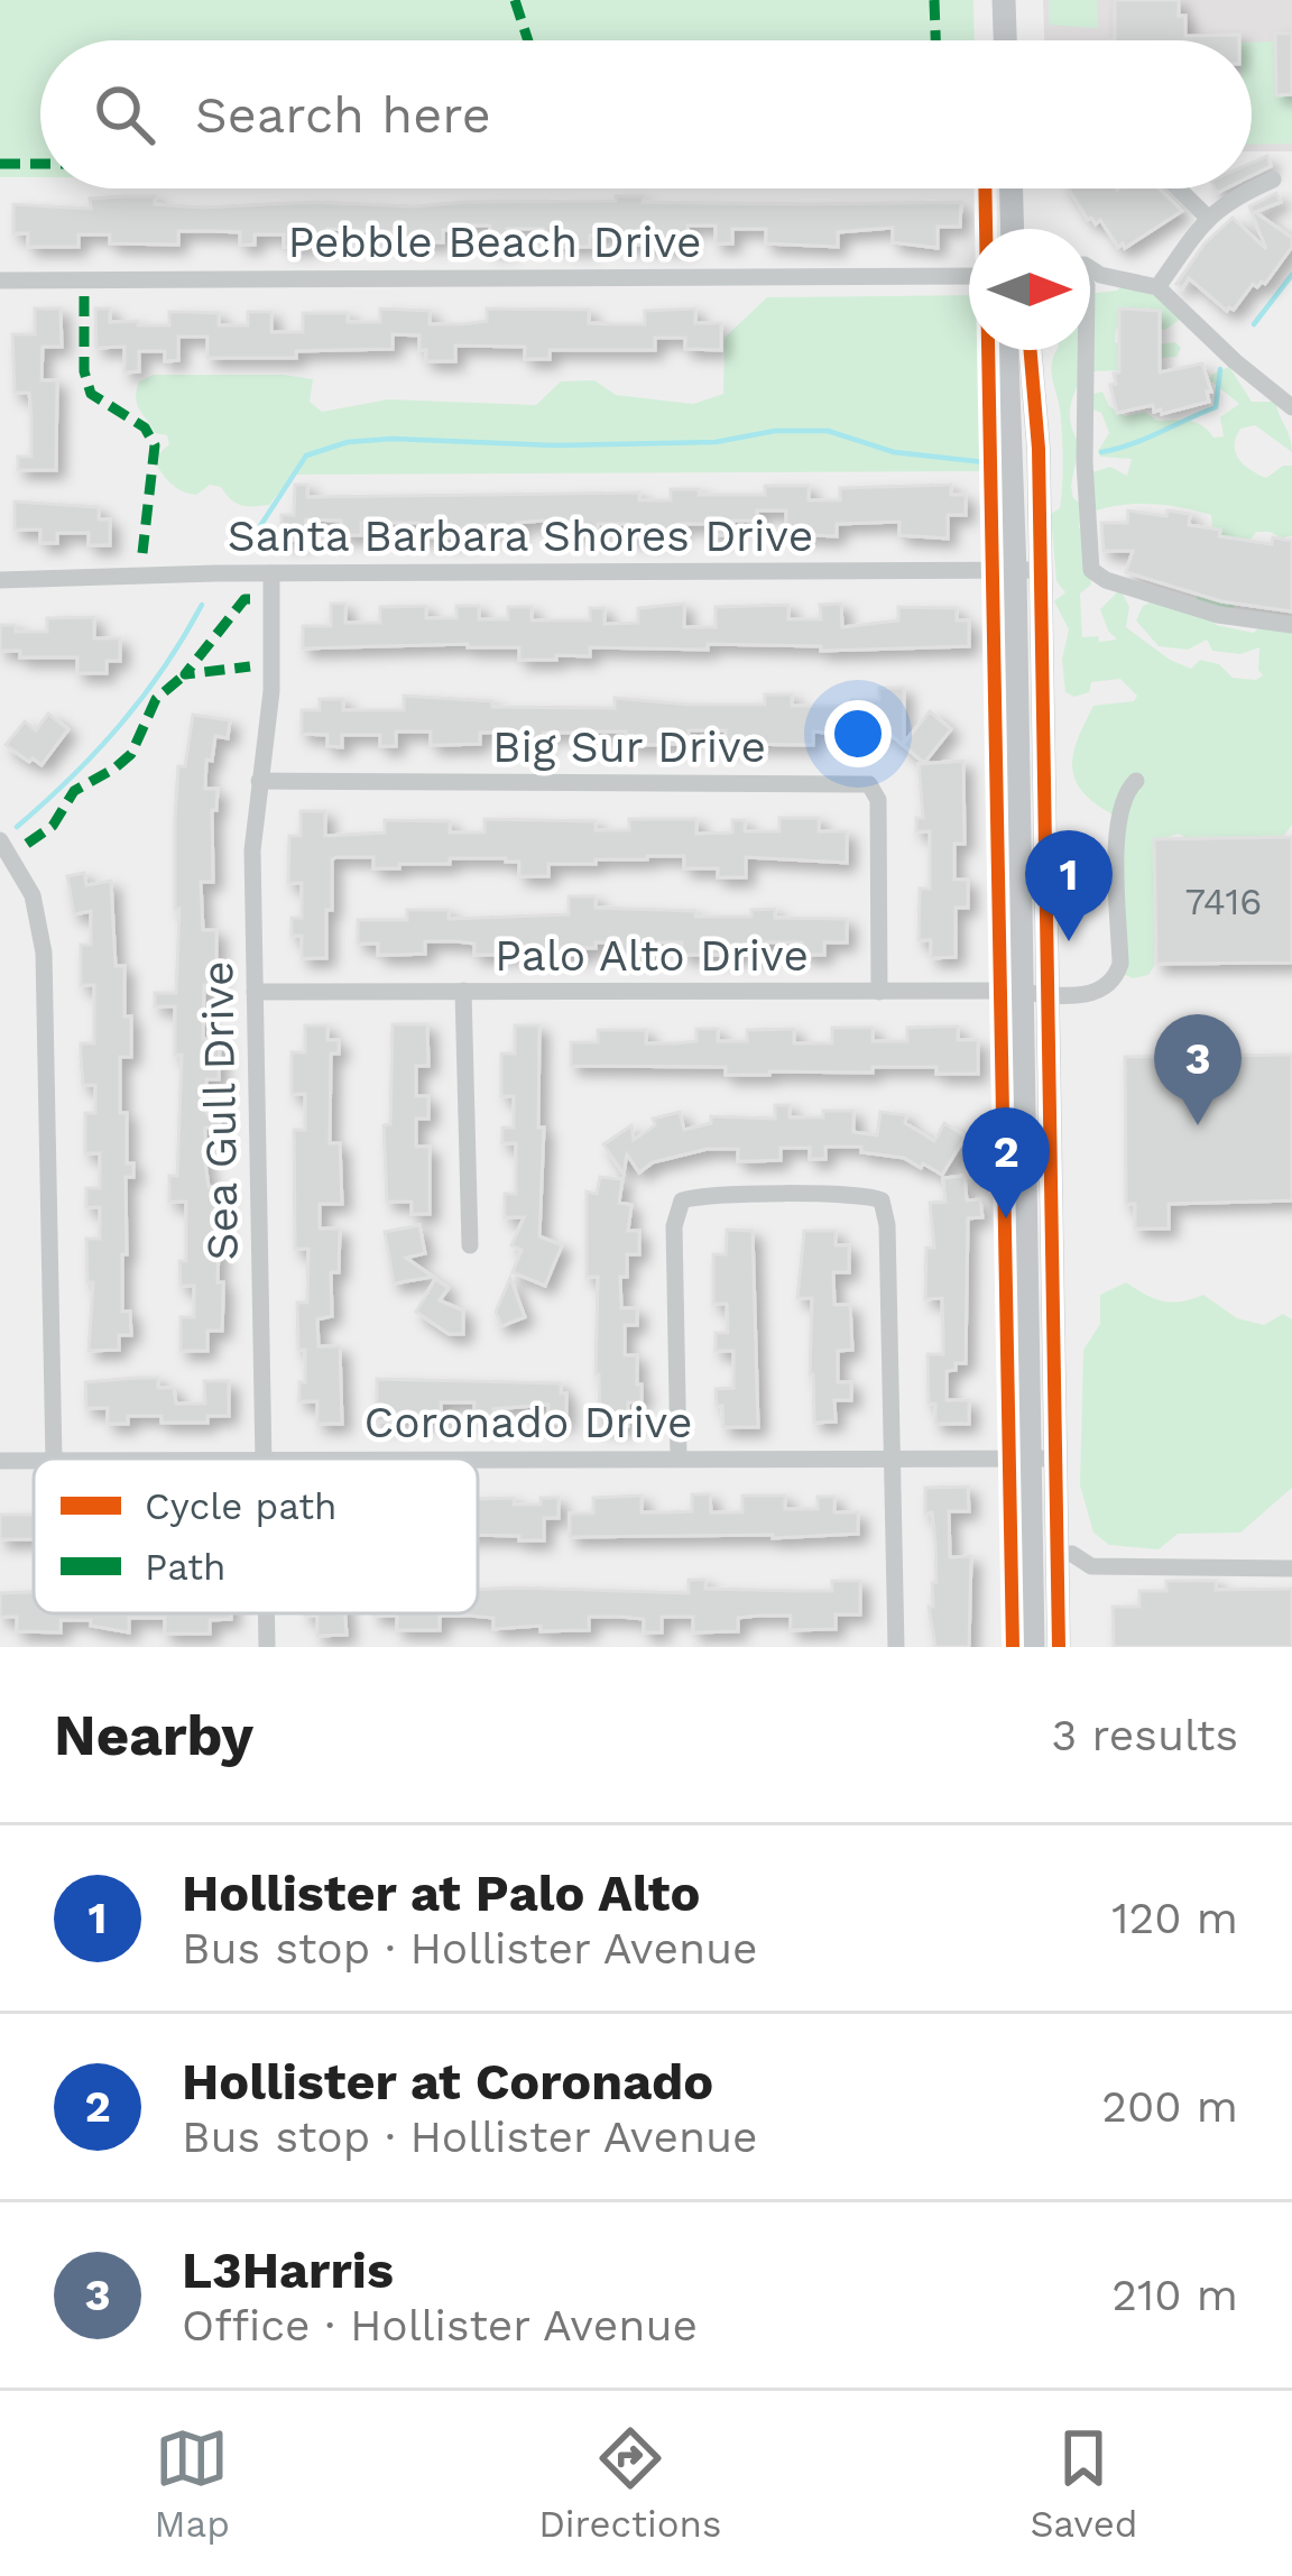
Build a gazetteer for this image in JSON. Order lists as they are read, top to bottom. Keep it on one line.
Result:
{"streets":{"street":["Pebble Beach Drive","Santa Barbara Shores Drive","Big Sur Drive","Palo Alto Drive","Sea Gull Drive","Coronado Drive"]},"crossings":[["Santa Barbara Shores Drive","Sea Gull Drive"],["Big Sur Drive","Palo Alto Drive"],["Big Sur Drive","Sea Gull Drive"],["Palo Alto Drive","Sea Gull Drive"],["Sea Gull Drive","Coronado Drive"]],"house_numbers":["7416"],"legend":["Cycle path","Path"],"north":"right","page":{"search":"Search here","pins":["1","3","2"],"heading":["Nearby","3 results"],"list":[{"mark":"1","name":"Hollister at Palo Alto","note":"Bus stop · Hollister Avenue","value":"120 m"},{"mark":"2","name":"Hollister at Coronado","note":"Bus stop · Hollister Avenue","value":"200 m"},{"mark":"3","name":"L3Harris","note":"Office · Hollister Avenue","value":"210 m"}],"nav":["Map","Directions","Saved"]}}
